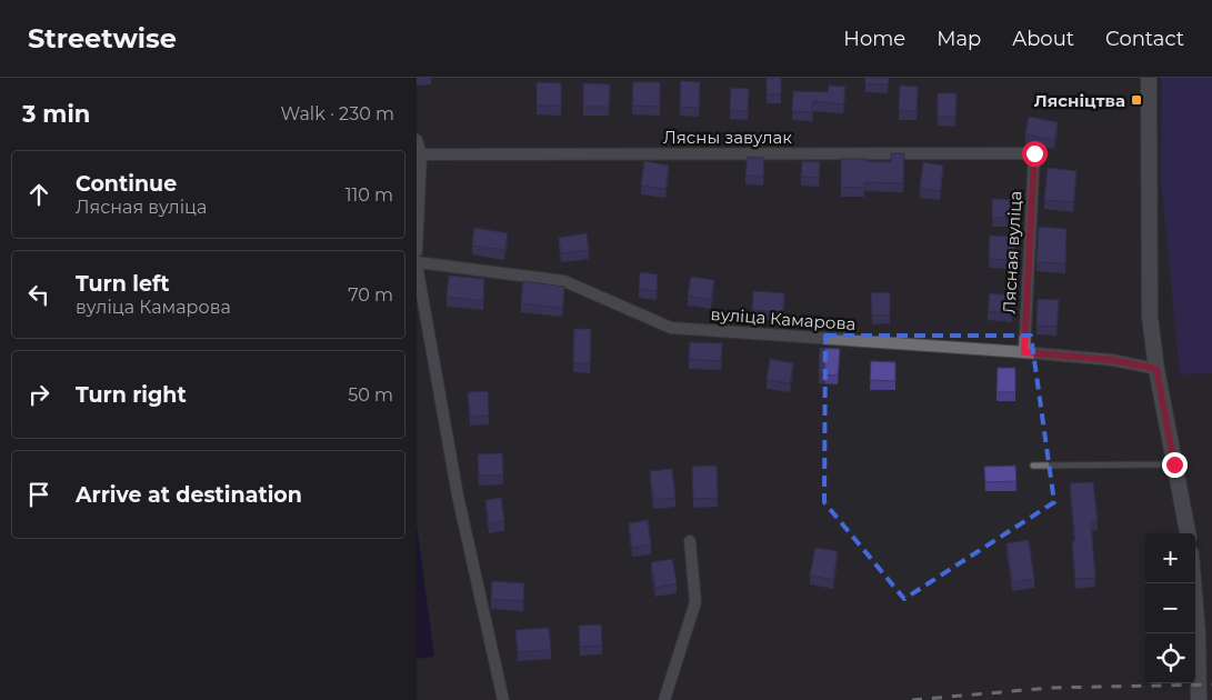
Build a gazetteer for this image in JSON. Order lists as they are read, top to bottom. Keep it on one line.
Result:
{"streets":{"street":["Лясны завулак","Лясная вуліца","вуліца Камарова"]},"crossings":[["Лясны завулак","Лясная вуліца"],["Лясная вуліца","вуліца Камарова"]],"places":{"transit":["Лясніцтва"]},"page":{"header":"Streetwise","nav":["Home","Map","About","Contact"],"heading":["3 min","Walk · 230 m"],"list":[["Continue","Лясная вуліца","110 m"],["Turn left","вуліца Камарова","70 m"],["Turn right","50 m"],"Arrive at destination"],"map_buttons":["+","−"]}}
